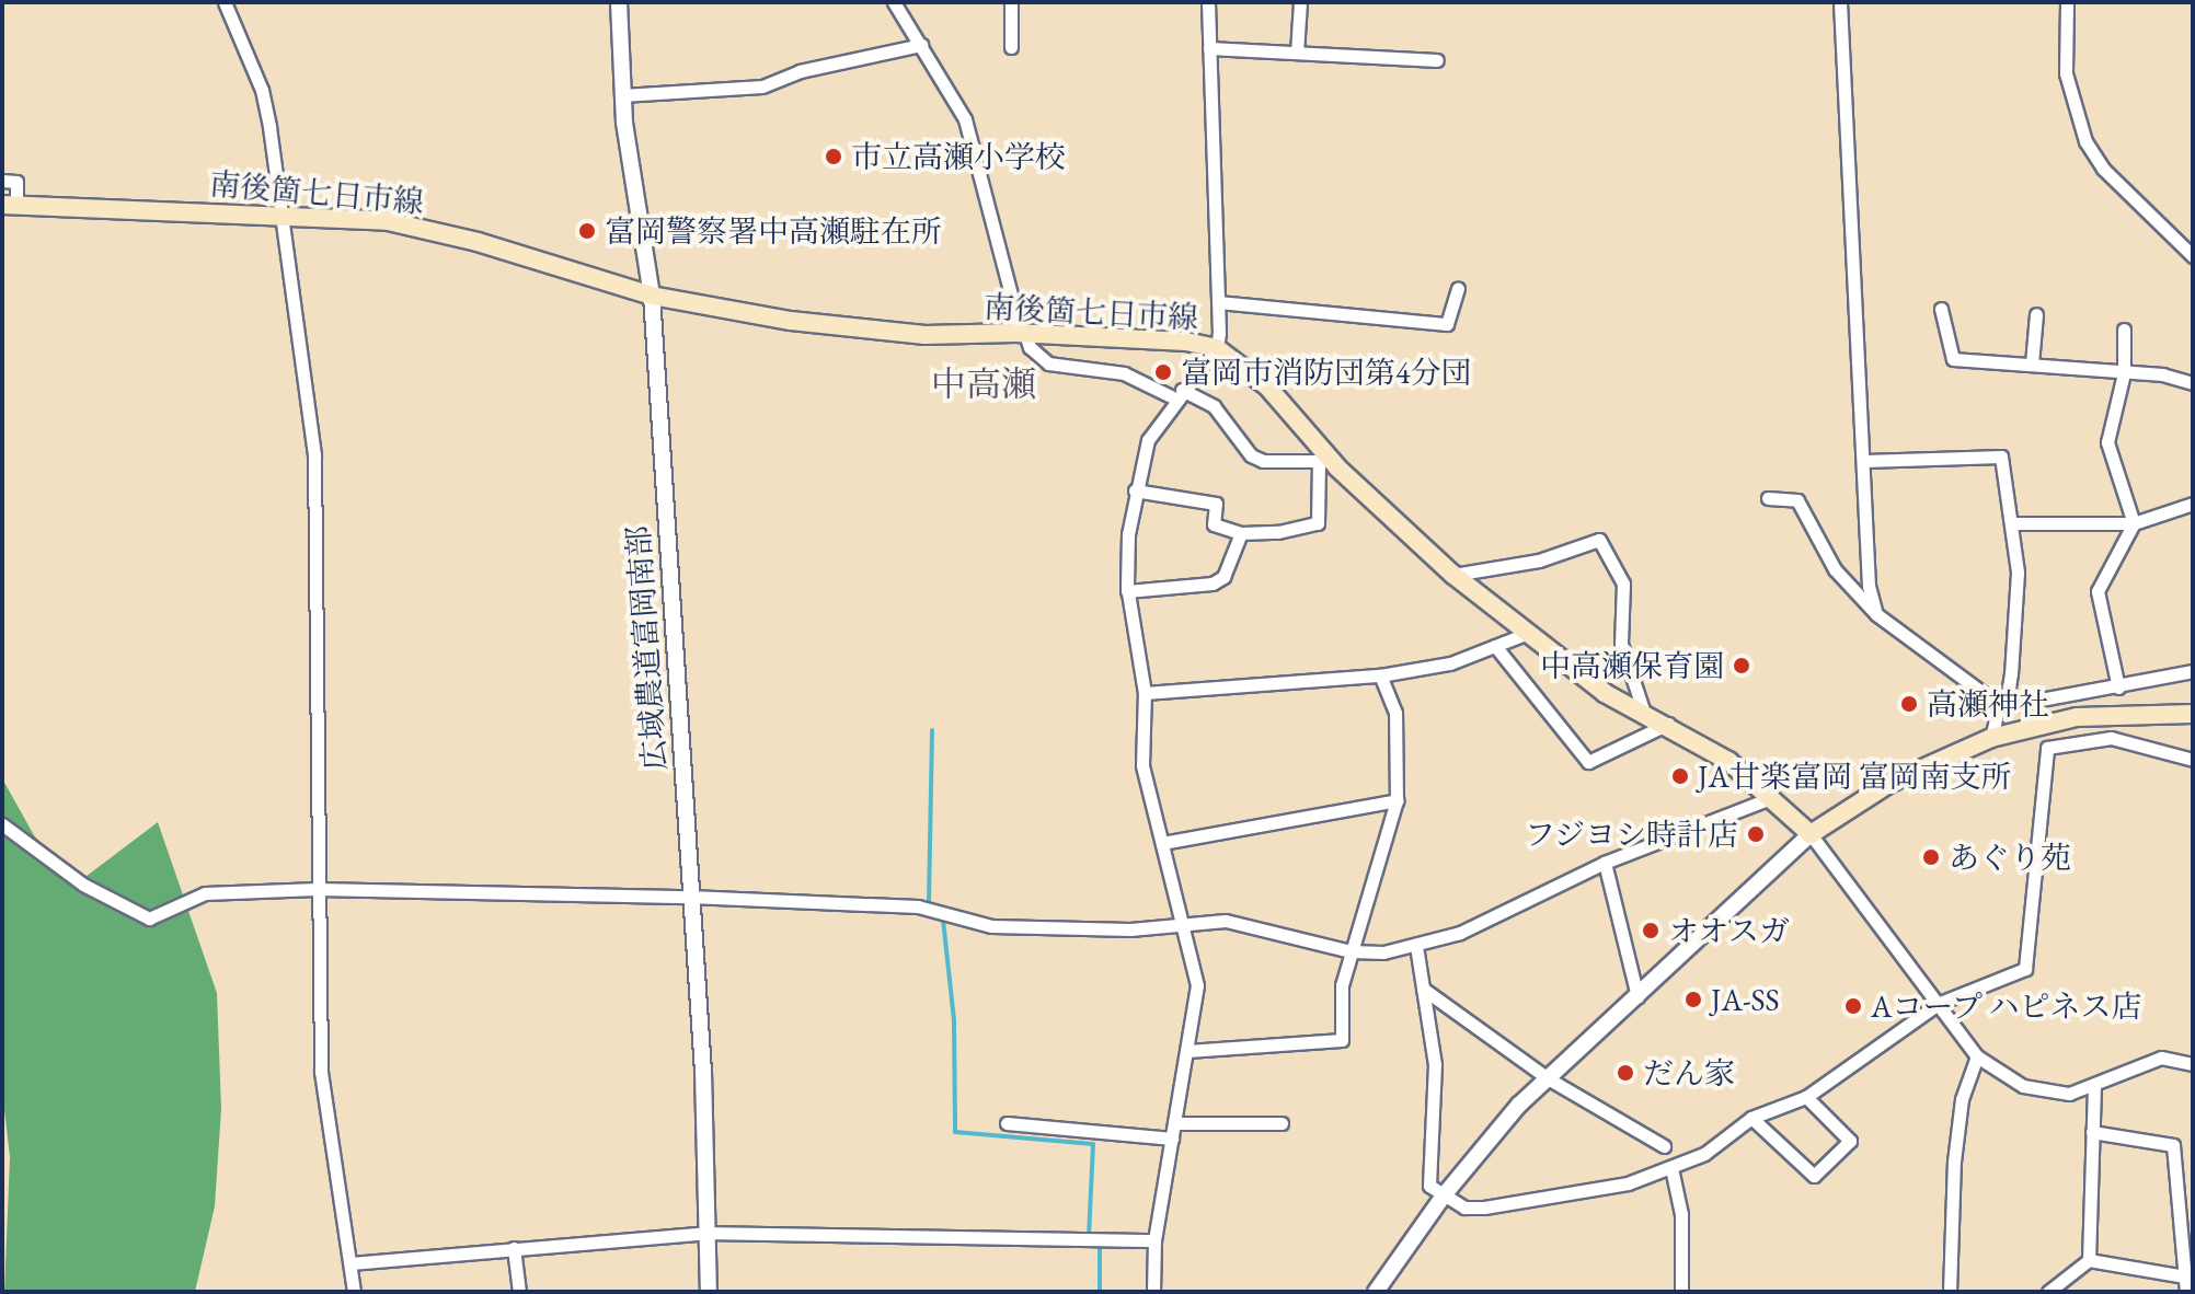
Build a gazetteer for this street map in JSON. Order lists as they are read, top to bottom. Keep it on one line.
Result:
{"streets":{"main road":["南後箇七日市線"],"street":["広域農道富岡南部"]},"crossings":[["南後箇七日市線","広域農道富岡南部"]],"districts":["中高瀬"],"places":["市立高瀬小学校","富岡警察署中高瀬駐在所","富岡市消防団第4分団","中高瀬保育園","高瀬神社","JA甘楽富岡 富岡南支所","フジヨシ時計店","あぐり苑","オオスガ","JA-SS","Aコープ ハピネス店","だん家"]}
